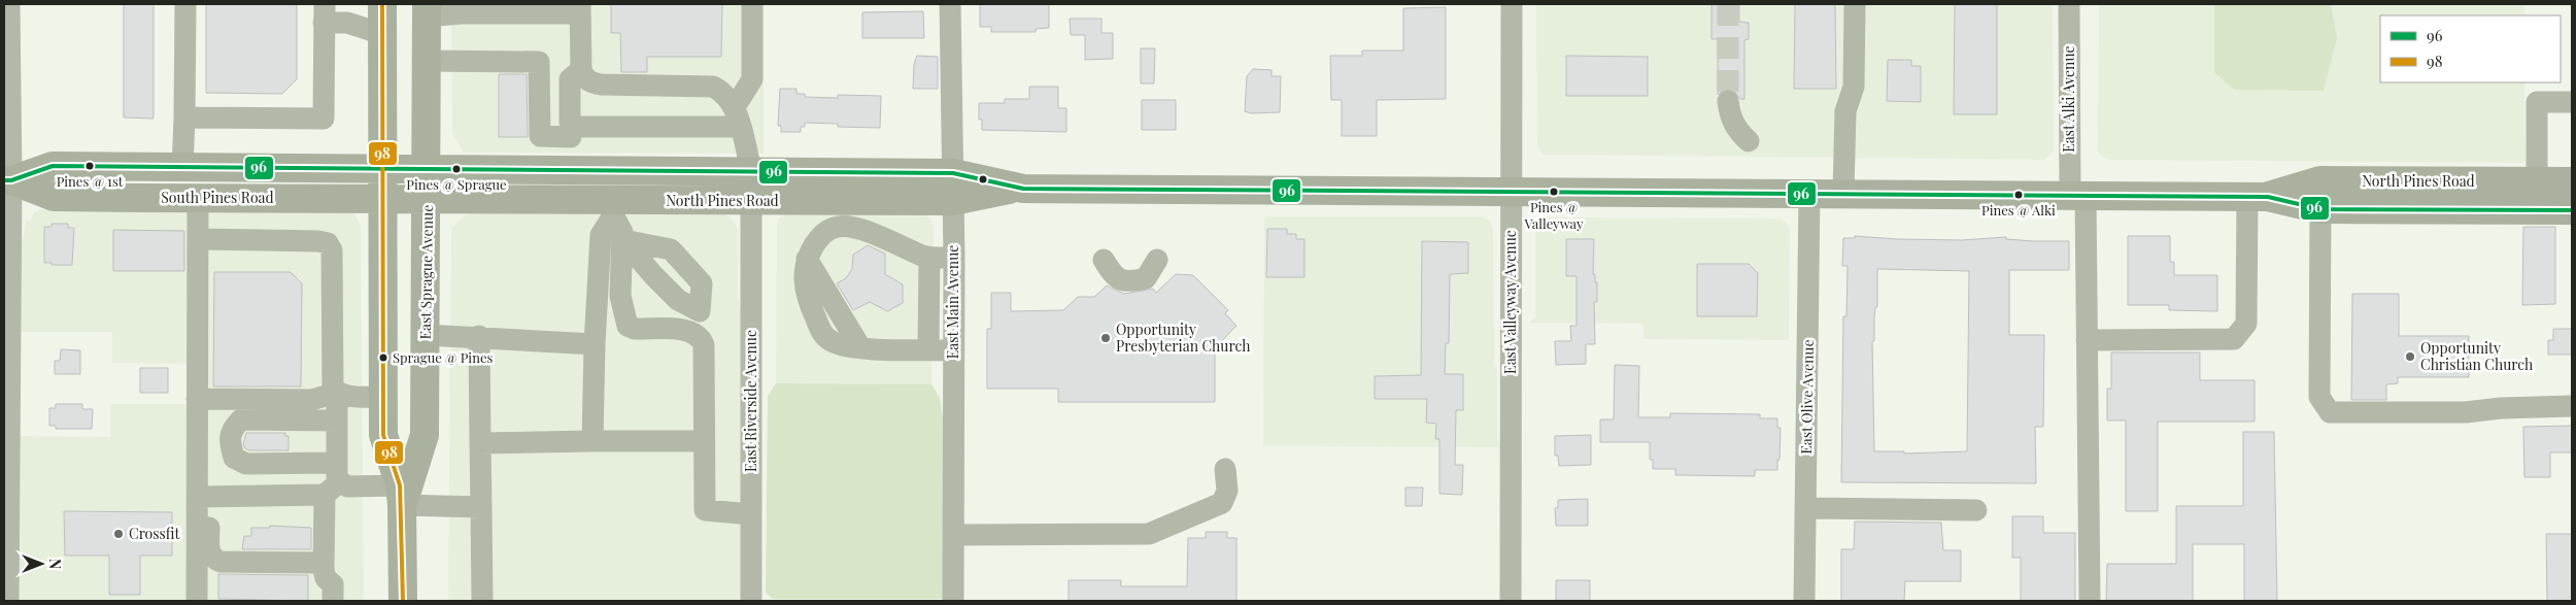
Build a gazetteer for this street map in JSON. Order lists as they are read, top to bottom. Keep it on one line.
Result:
{"streets":{"main road":["North Pines Road","South Pines Road","East Sprague Avenue"],"street":["East Alki Avenue","East Main Avenue","East Valleyway Avenue","East Olive Avenue","East Riverside Avenue"]},"crossings":[["East Alki Avenue","North Pines Road"],["North Pines Road","South Pines Road"],["North Pines Road","East Sprague Avenue"],["North Pines Road","East Main Avenue"],["North Pines Road","East Valleyway Avenue"],["North Pines Road","East Olive Avenue"],["North Pines Road","East Riverside Avenue"],["South Pines Road","East Sprague Avenue"]],"places":["Pines @ 1st","Pines @ Sprague","Pines @ Valleyway","Pines @ Alki","Opportunity Presbyterian Church","Opportunity Christian Church","Sprague @ Pines","Crossfit"],"lines":["transit line 98","transit line 96"],"legend":["96","98"],"north":"right"}
